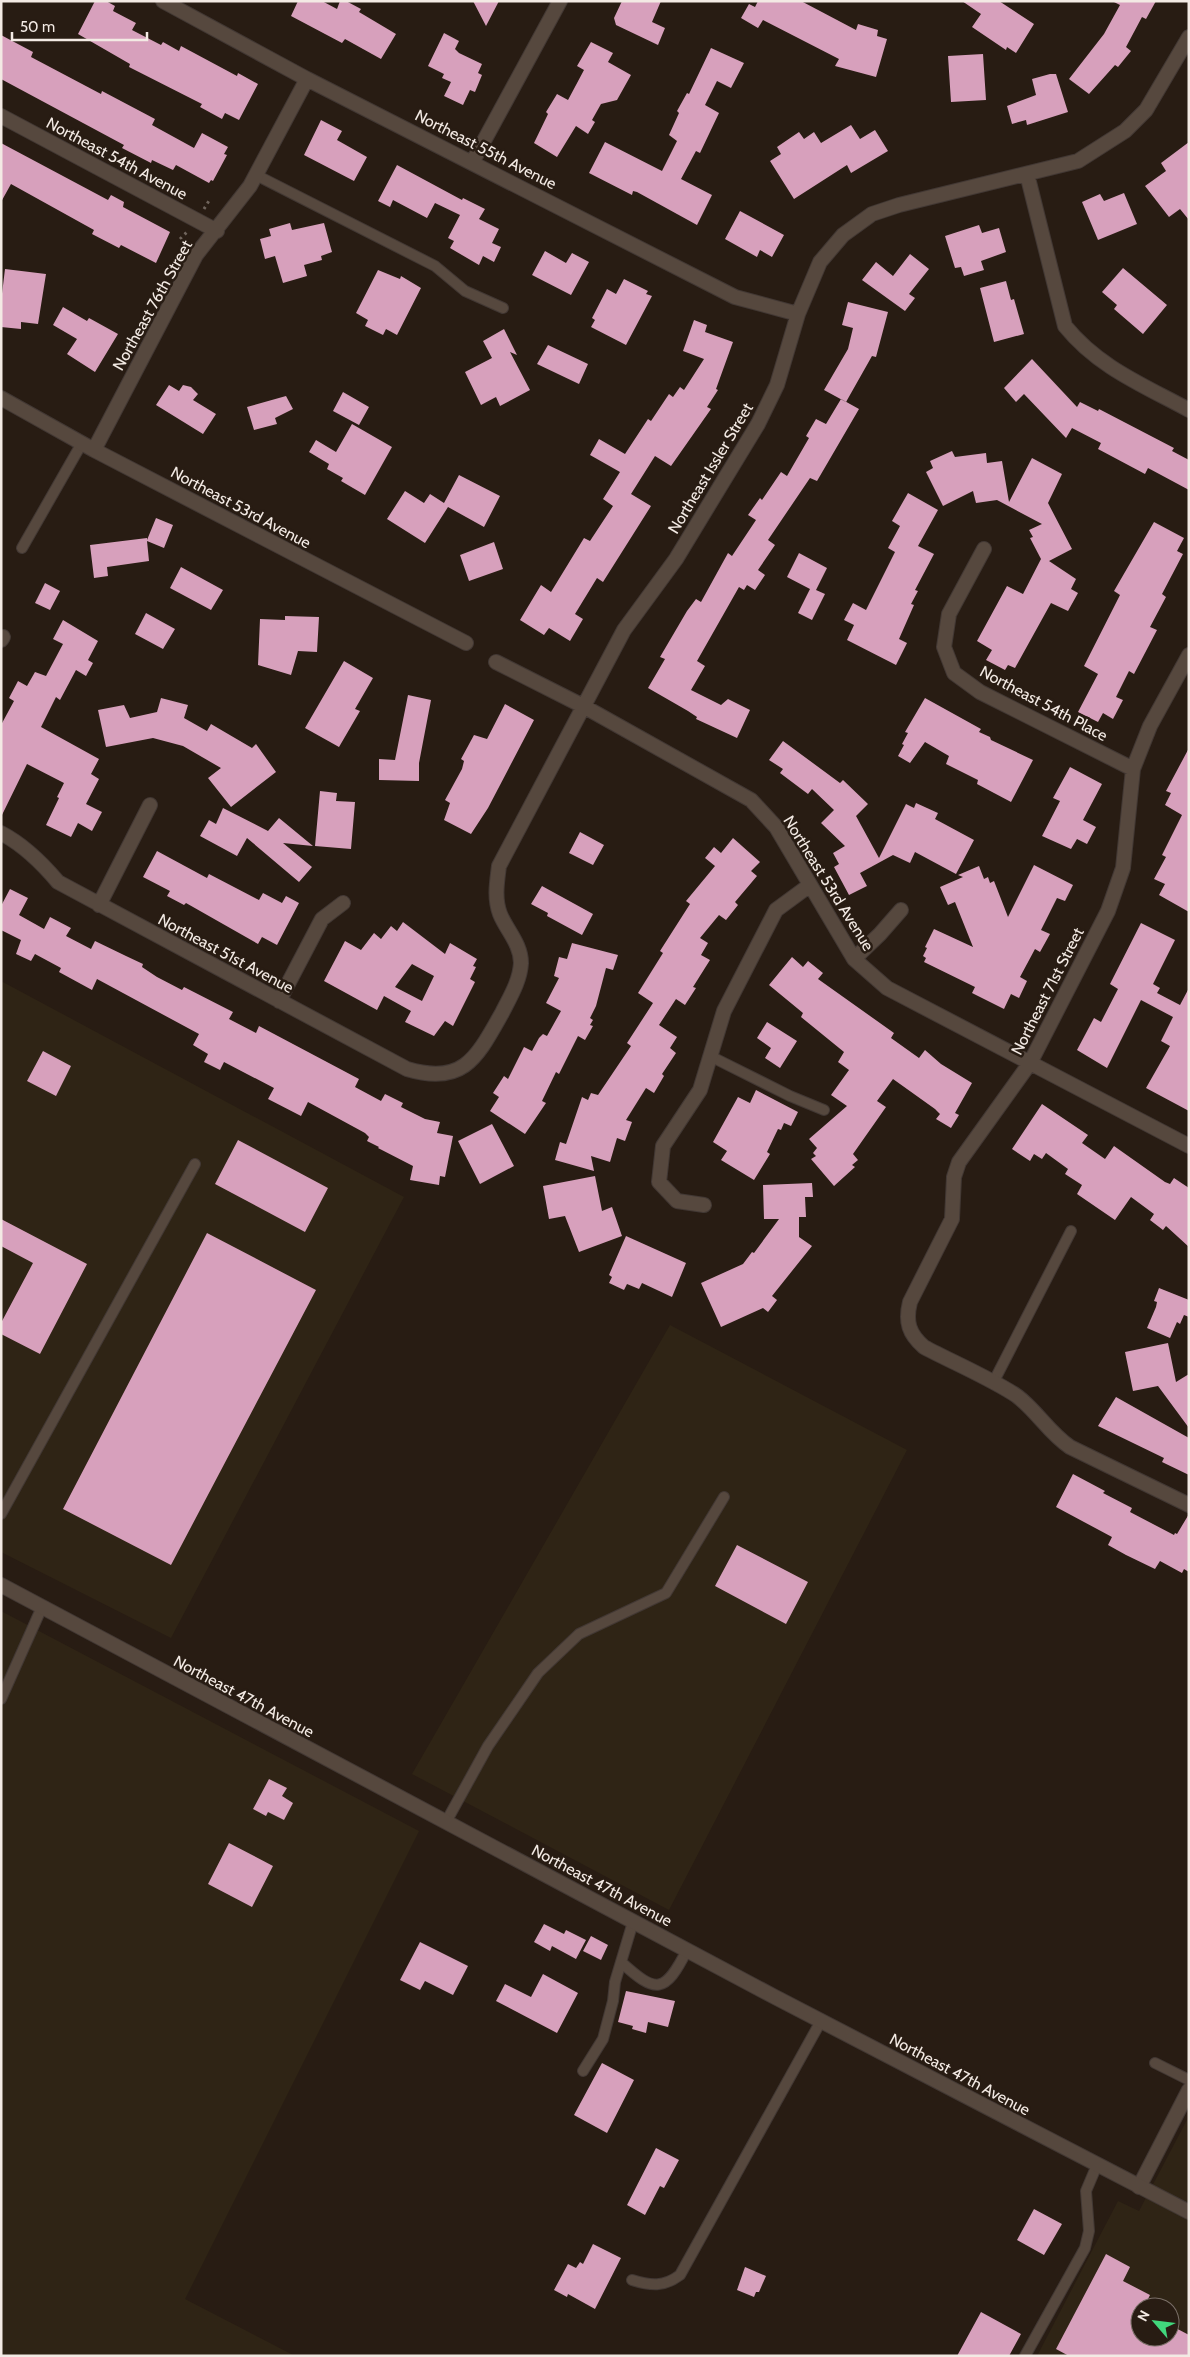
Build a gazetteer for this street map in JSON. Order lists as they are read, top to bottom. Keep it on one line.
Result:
{"streets":{"street":["Northeast 55th Avenue","Northeast 54th Avenue","Northeast 76th Street","Northeast Issler Street","Northeast 53rd Avenue","Northeast 54th Place","Northeast 51st Avenue","Northeast 71st Street","Northeast 47th Avenue"]},"crossings":[["Northeast 55th Avenue","Northeast 76th Street"],["Northeast 55th Avenue","Northeast Issler Street"],["Northeast 54th Avenue","Northeast 76th Street"],["Northeast 76th Street","Northeast 53rd Avenue"],["Northeast Issler Street","Northeast 53rd Avenue"],["Northeast Issler Street","Northeast 51st Avenue"],["Northeast 53rd Avenue","Northeast 71st Street"],["Northeast 54th Place","Northeast 71st Street"]],"scale_bar":"50 m","north":"top left"}
